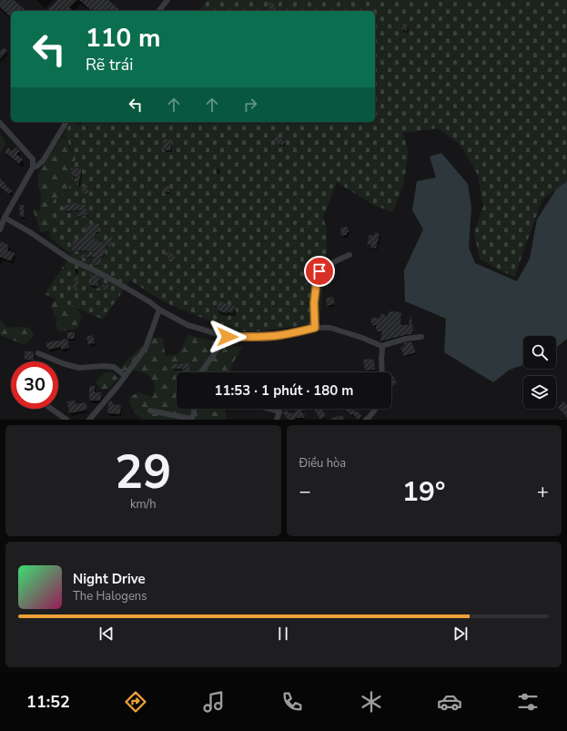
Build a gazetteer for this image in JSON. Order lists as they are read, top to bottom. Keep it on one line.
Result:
{"page":{"turn":["110 m","Rẽ trái"],"limit":"30","trip":"11:53 · 1 phút · 180 m","tile":[["29","km/h"],"Điều hòa"],"heat":["−","19°","+"],"song":["Night Drive","The Halogens"],"tabs":"11:52"}}
